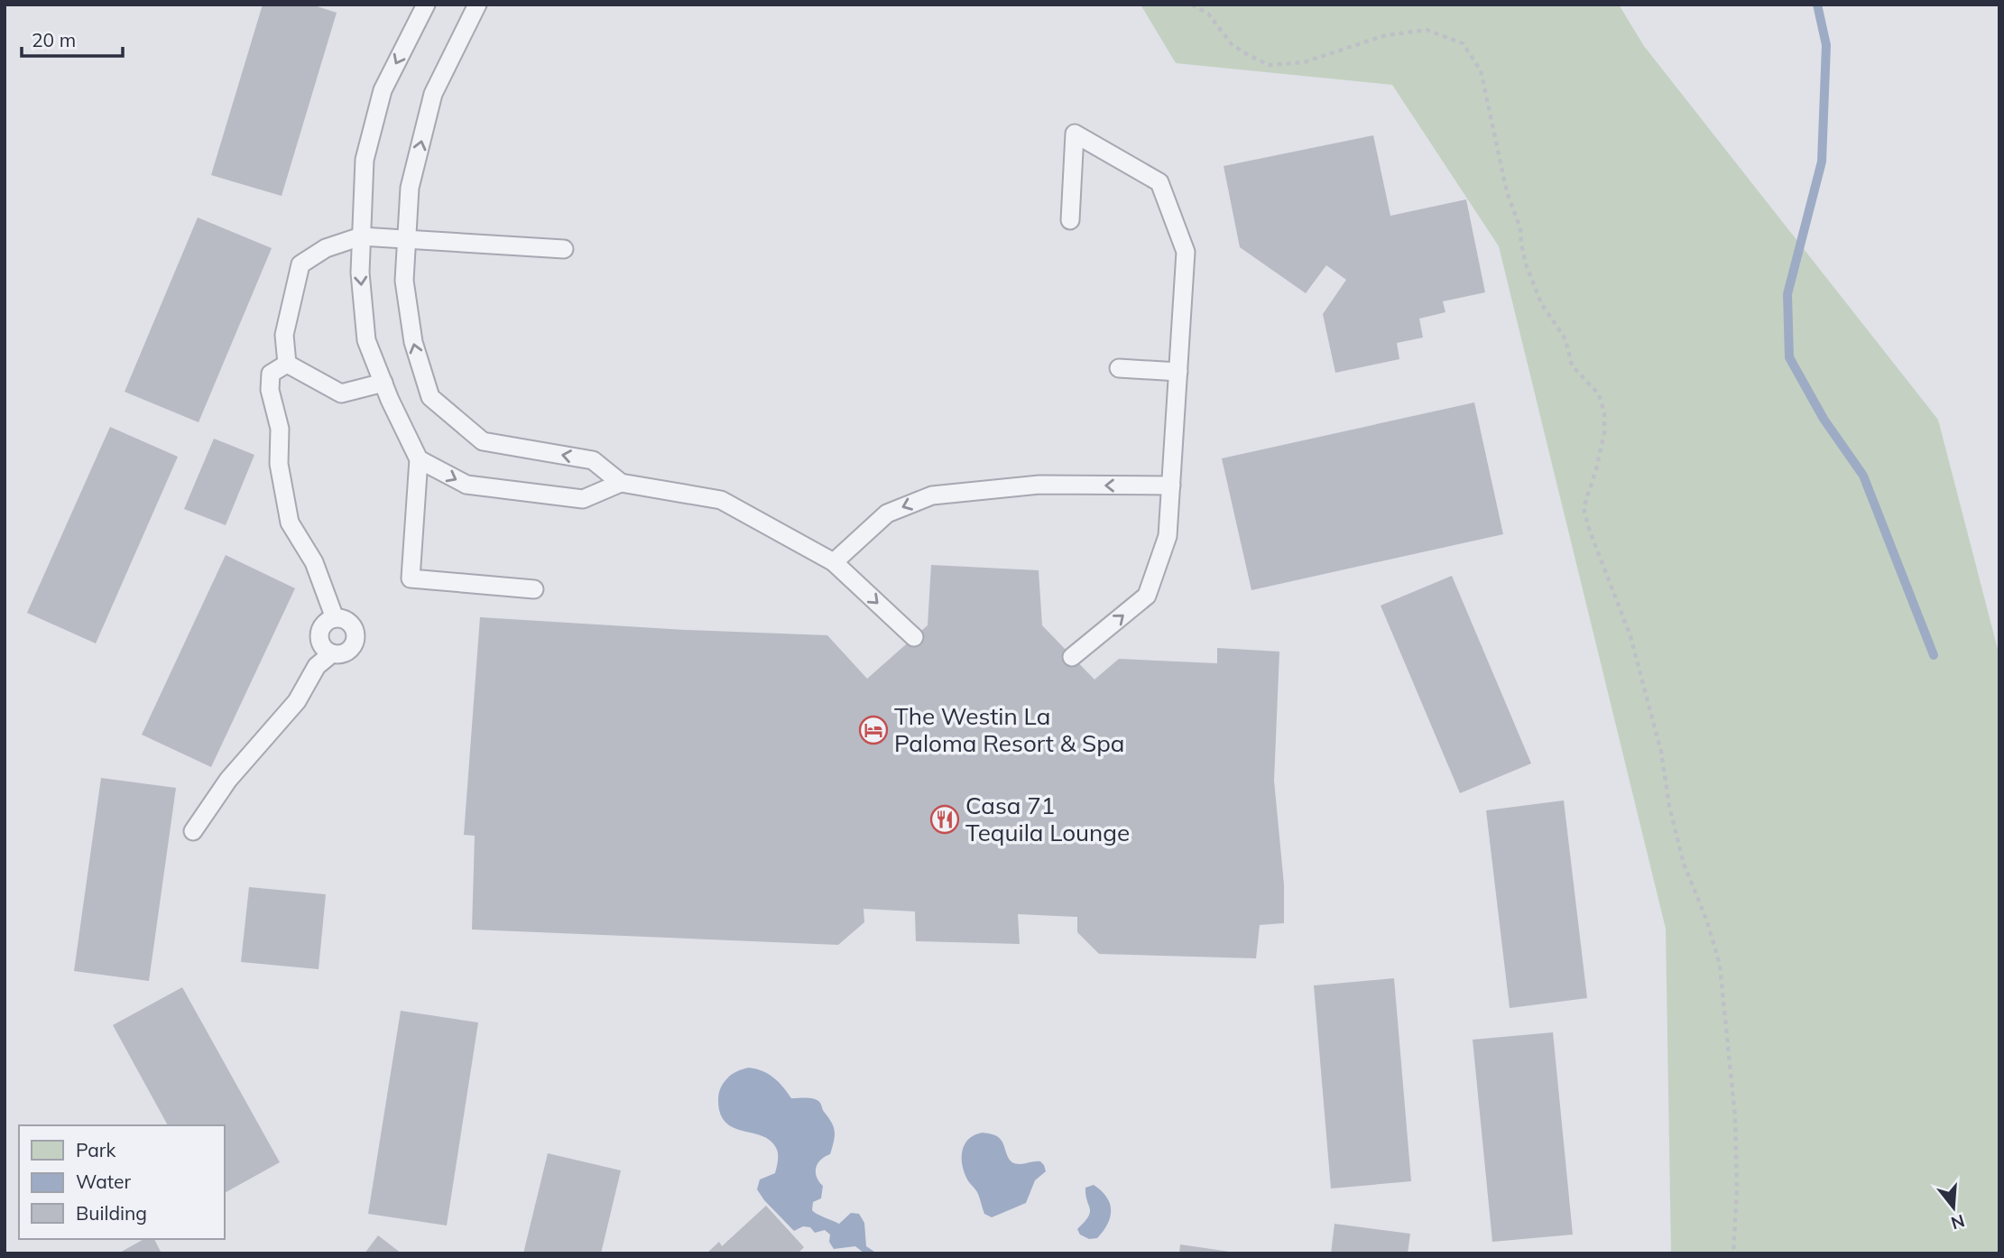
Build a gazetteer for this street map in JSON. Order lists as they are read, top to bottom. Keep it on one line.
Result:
{"places":{"hotel":["The Westin La Paloma Resort & Spa"],"restaurant":["Casa 71 Tequila Lounge"]},"legend":["Park","Water","Building"],"scale_bar":"20 m","north":"bottom"}
